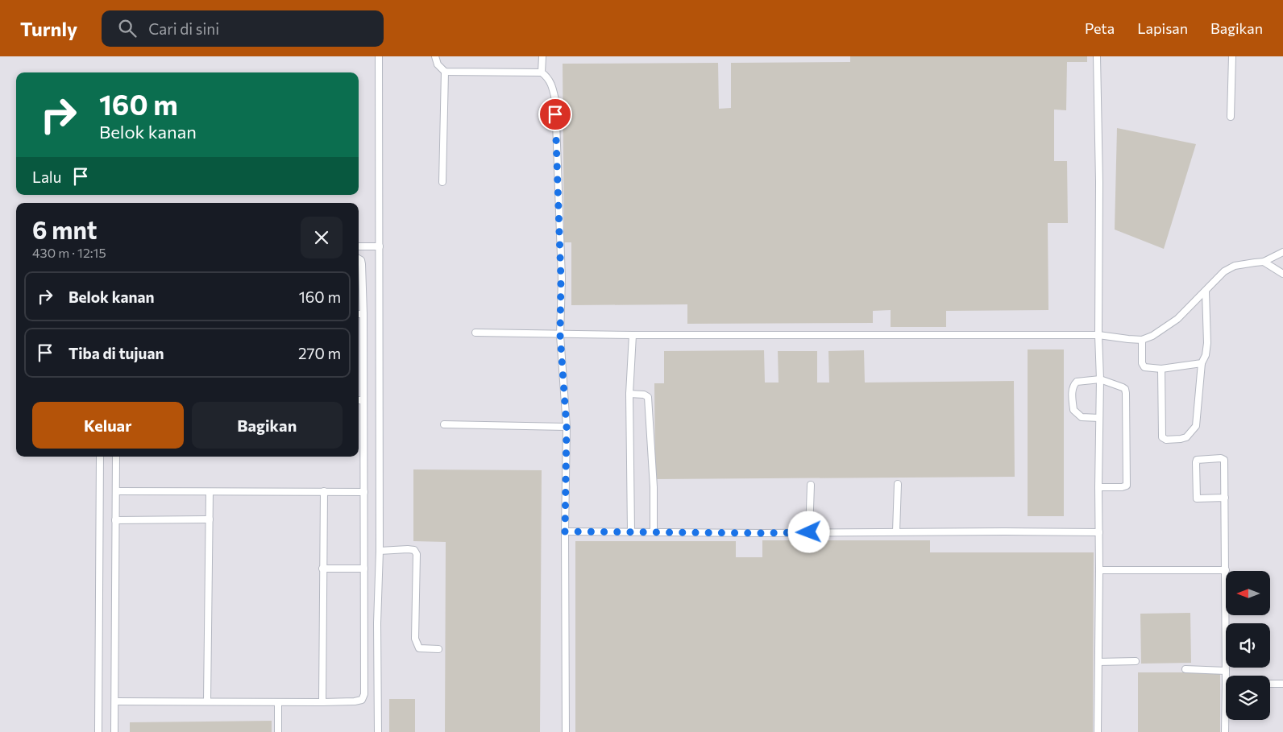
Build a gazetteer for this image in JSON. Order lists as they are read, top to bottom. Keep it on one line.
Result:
{"north":"left","page":{"header":"Turnly","search":"Cari di sini","nav":["Peta","Lapisan","Bagikan"],"turn":["160 m","Belok kanan"],"then":"Lalu","heading":["6 mnt","430 m · 12:15"],"list":[{"name":"Belok kanan","value":"160 m"},{"name":"Tiba di tujuan","value":"270 m"}],"buttons":["Keluar","Bagikan"]}}
